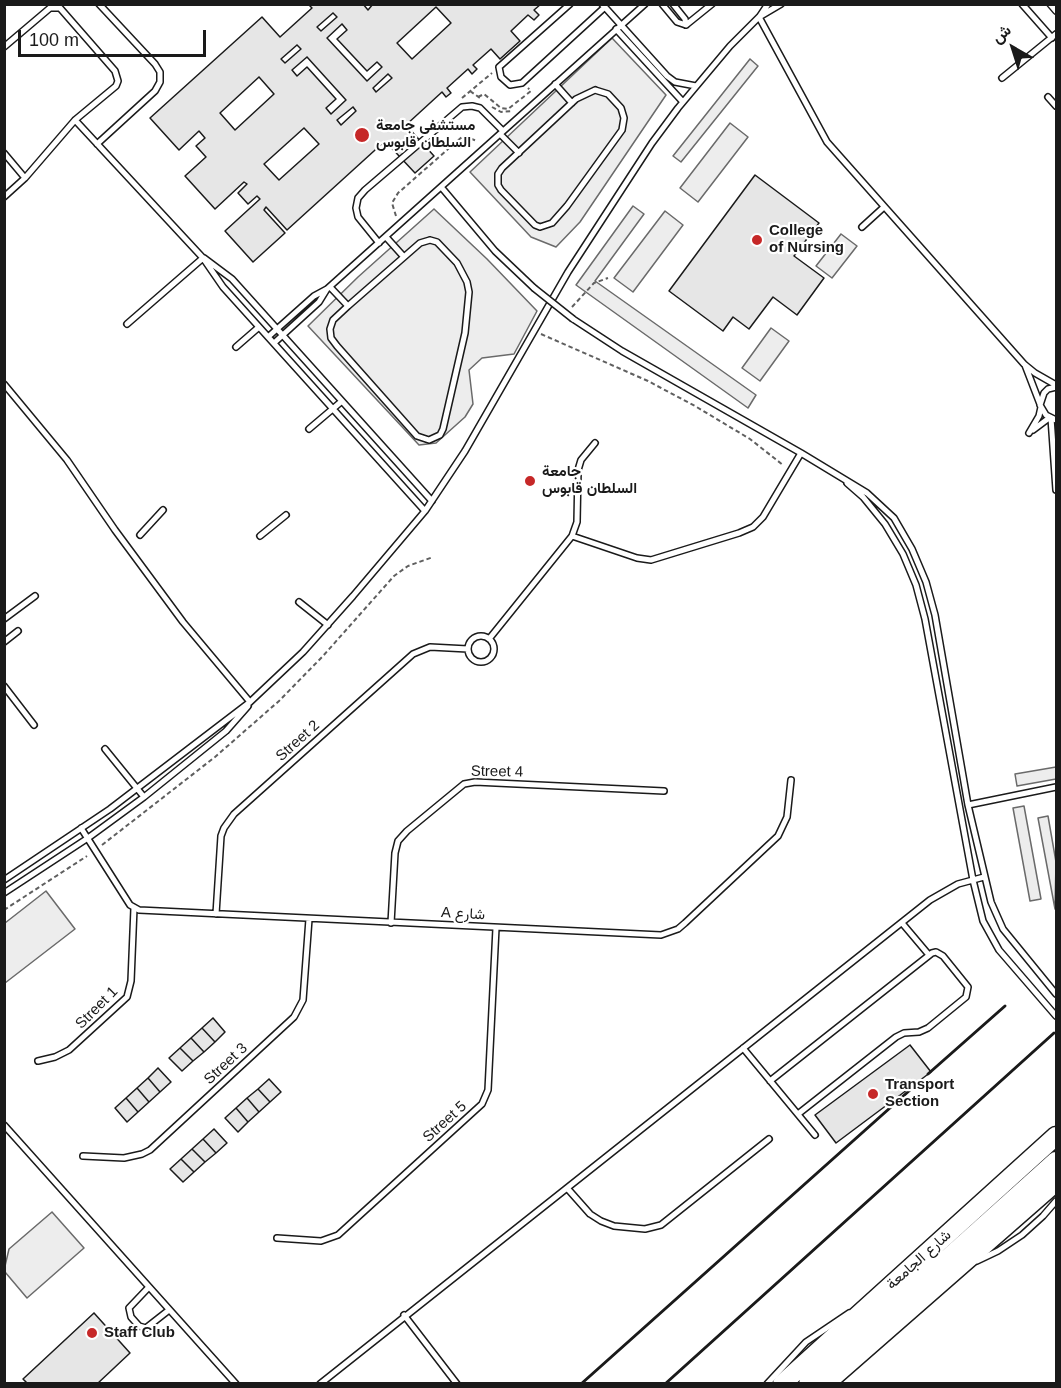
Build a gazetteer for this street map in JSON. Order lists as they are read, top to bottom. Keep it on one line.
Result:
{"streets":{"main road":["شارع الجامعة"],"lane":["Street 2","Street 4","A شارع","Street 1","Street 3","Street 5"]},"crossings":[["Street 2","A شارع"],["Street 4","A شارع"],["A شارع","Street 1"],["A شارع","Street 3"],["A شارع","Street 5"]],"places":["مستشفى جامعة السلطان قابوس","College of Nursing","جامعة السلطان قابوس","Transport Section","Staff Club"],"scale_bar":"100 m","north":"top left"}
